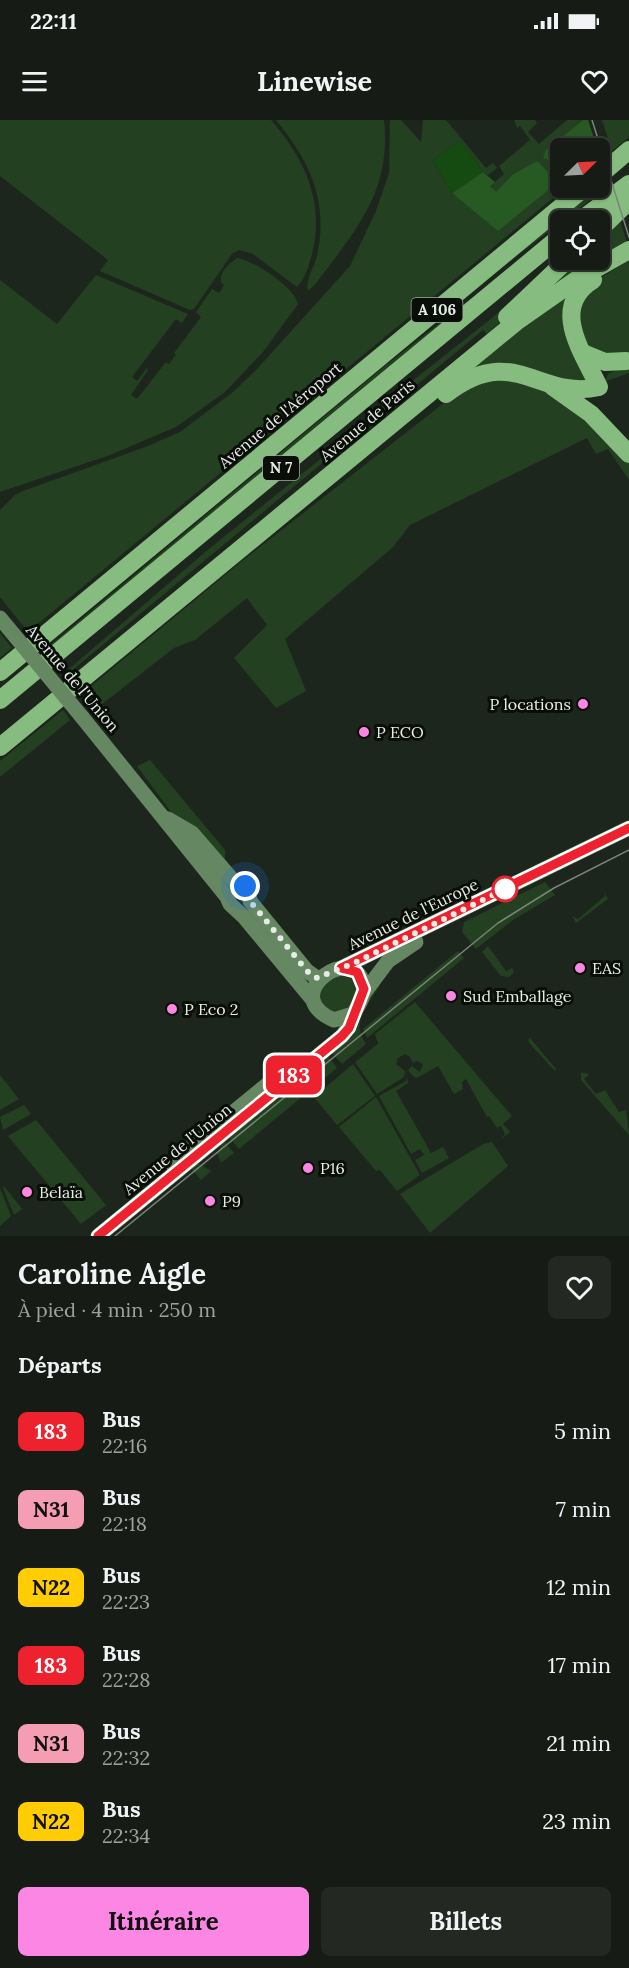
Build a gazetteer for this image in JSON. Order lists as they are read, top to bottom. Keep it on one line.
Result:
{"streets":{"highway":["A 106","Avenue de l'Aéroport","Avenue de Paris","N 7"],"street":["Avenue de l'Union","Avenue de l'Europe"]},"crossings":[["Avenue de l'Union","Avenue de l'Europe"]],"places":["P locations","P ECO","EAS","Sud Emballage","P Eco 2","P16","Belaïa","P9"],"lines":["bus line 183"],"north":"top right","page":{"status":"22:11","header":"Linewise","on_map":"183","heading":[["Caroline Aigle","À pied · 4 min · 250 m"],"Départs"],"list":[{"mark":"183","name":"Bus","note":"22:16","value":"5 min"},{"mark":"N31","name":"Bus","note":"22:18","value":"7 min"},{"mark":"N22","name":"Bus","note":"22:23","value":"12 min"},{"mark":"183","name":"Bus","note":"22:28","value":"17 min"},{"mark":"N31","name":"Bus","note":"22:32","value":"21 min"},{"mark":"N22","name":"Bus","note":"22:34","value":"23 min"}],"buttons":["Itinéraire","Billets"]}}
